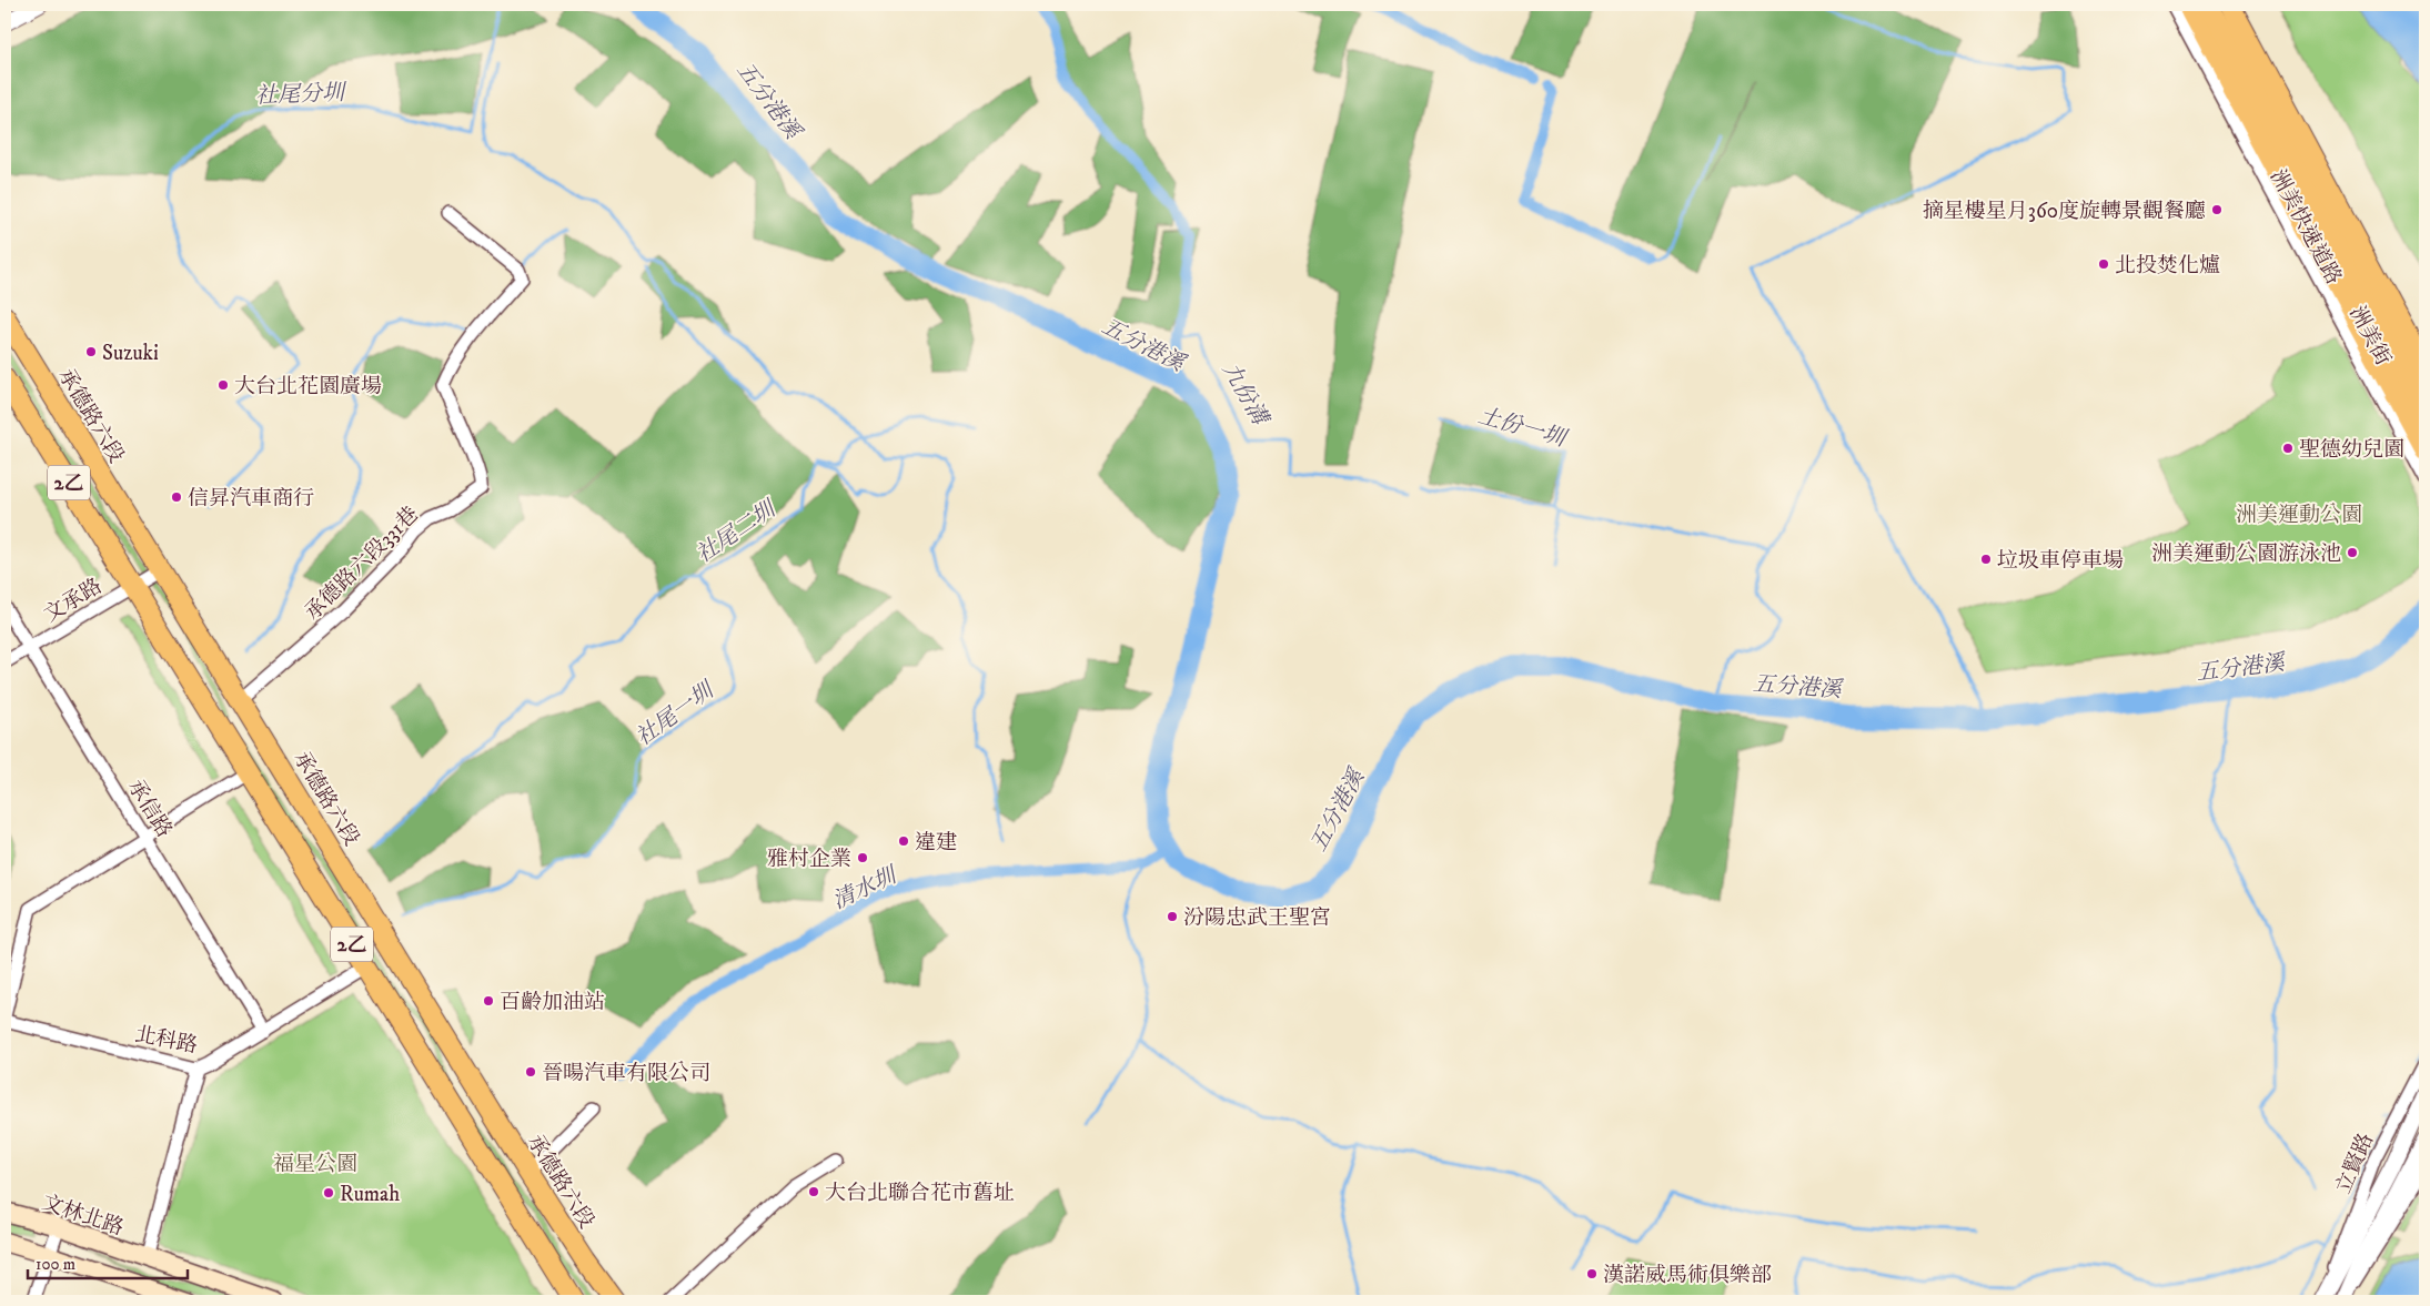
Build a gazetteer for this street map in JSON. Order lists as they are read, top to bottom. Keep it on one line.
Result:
{"streets":{"highway":["洲美快速道路"],"main road":["承德路六段","2乙","文林北路"],"street":["洲美街","承德路六段331巷","文承路","承信路","北科路","立賢路"]},"crossings":[["承德路六段","承德路六段331巷"],["承德路六段","文承路"],["2乙","文承路"],["2乙","北科路"],["文承路","承信路"],["承信路","北科路"]],"water":["社尾分圳","五分港溪","九份溝","土份一圳","社尾二圳","社尾一圳","清水圳"],"parks":["洲美運動公園","福星公園"],"places":["摘星樓星月360度旋轉景觀餐廳","北投焚化爐","Suzuki","大台北花園廣場","聖德幼兒園","信昇汽車商行","洲美運動公園游泳池","垃圾車停車場","違建","雅村企業","汾陽忠武王聖宮","百齡加油站","晉暘汽車有限公司","大台北聯合花市舊址","Rumah","漢諾威馬術俱樂部"],"scale_bar":"100 m"}
